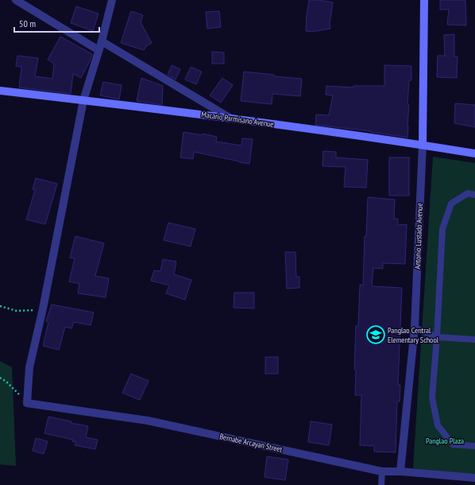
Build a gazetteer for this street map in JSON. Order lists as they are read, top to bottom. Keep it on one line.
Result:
{"streets":{"street":["Macario Parmisano Avenue","Antonio Lustado Avenue","Bernabe Arcayan Street"]},"crossings":[["Macario Parmisano Avenue","Antonio Lustado Avenue"],["Antonio Lustado Avenue","Bernabe Arcayan Street"]],"parks":["Panglao Plaza"],"places":{"school or university":["Panglao Central Elementary School"]},"scale_bar":"50 m"}
